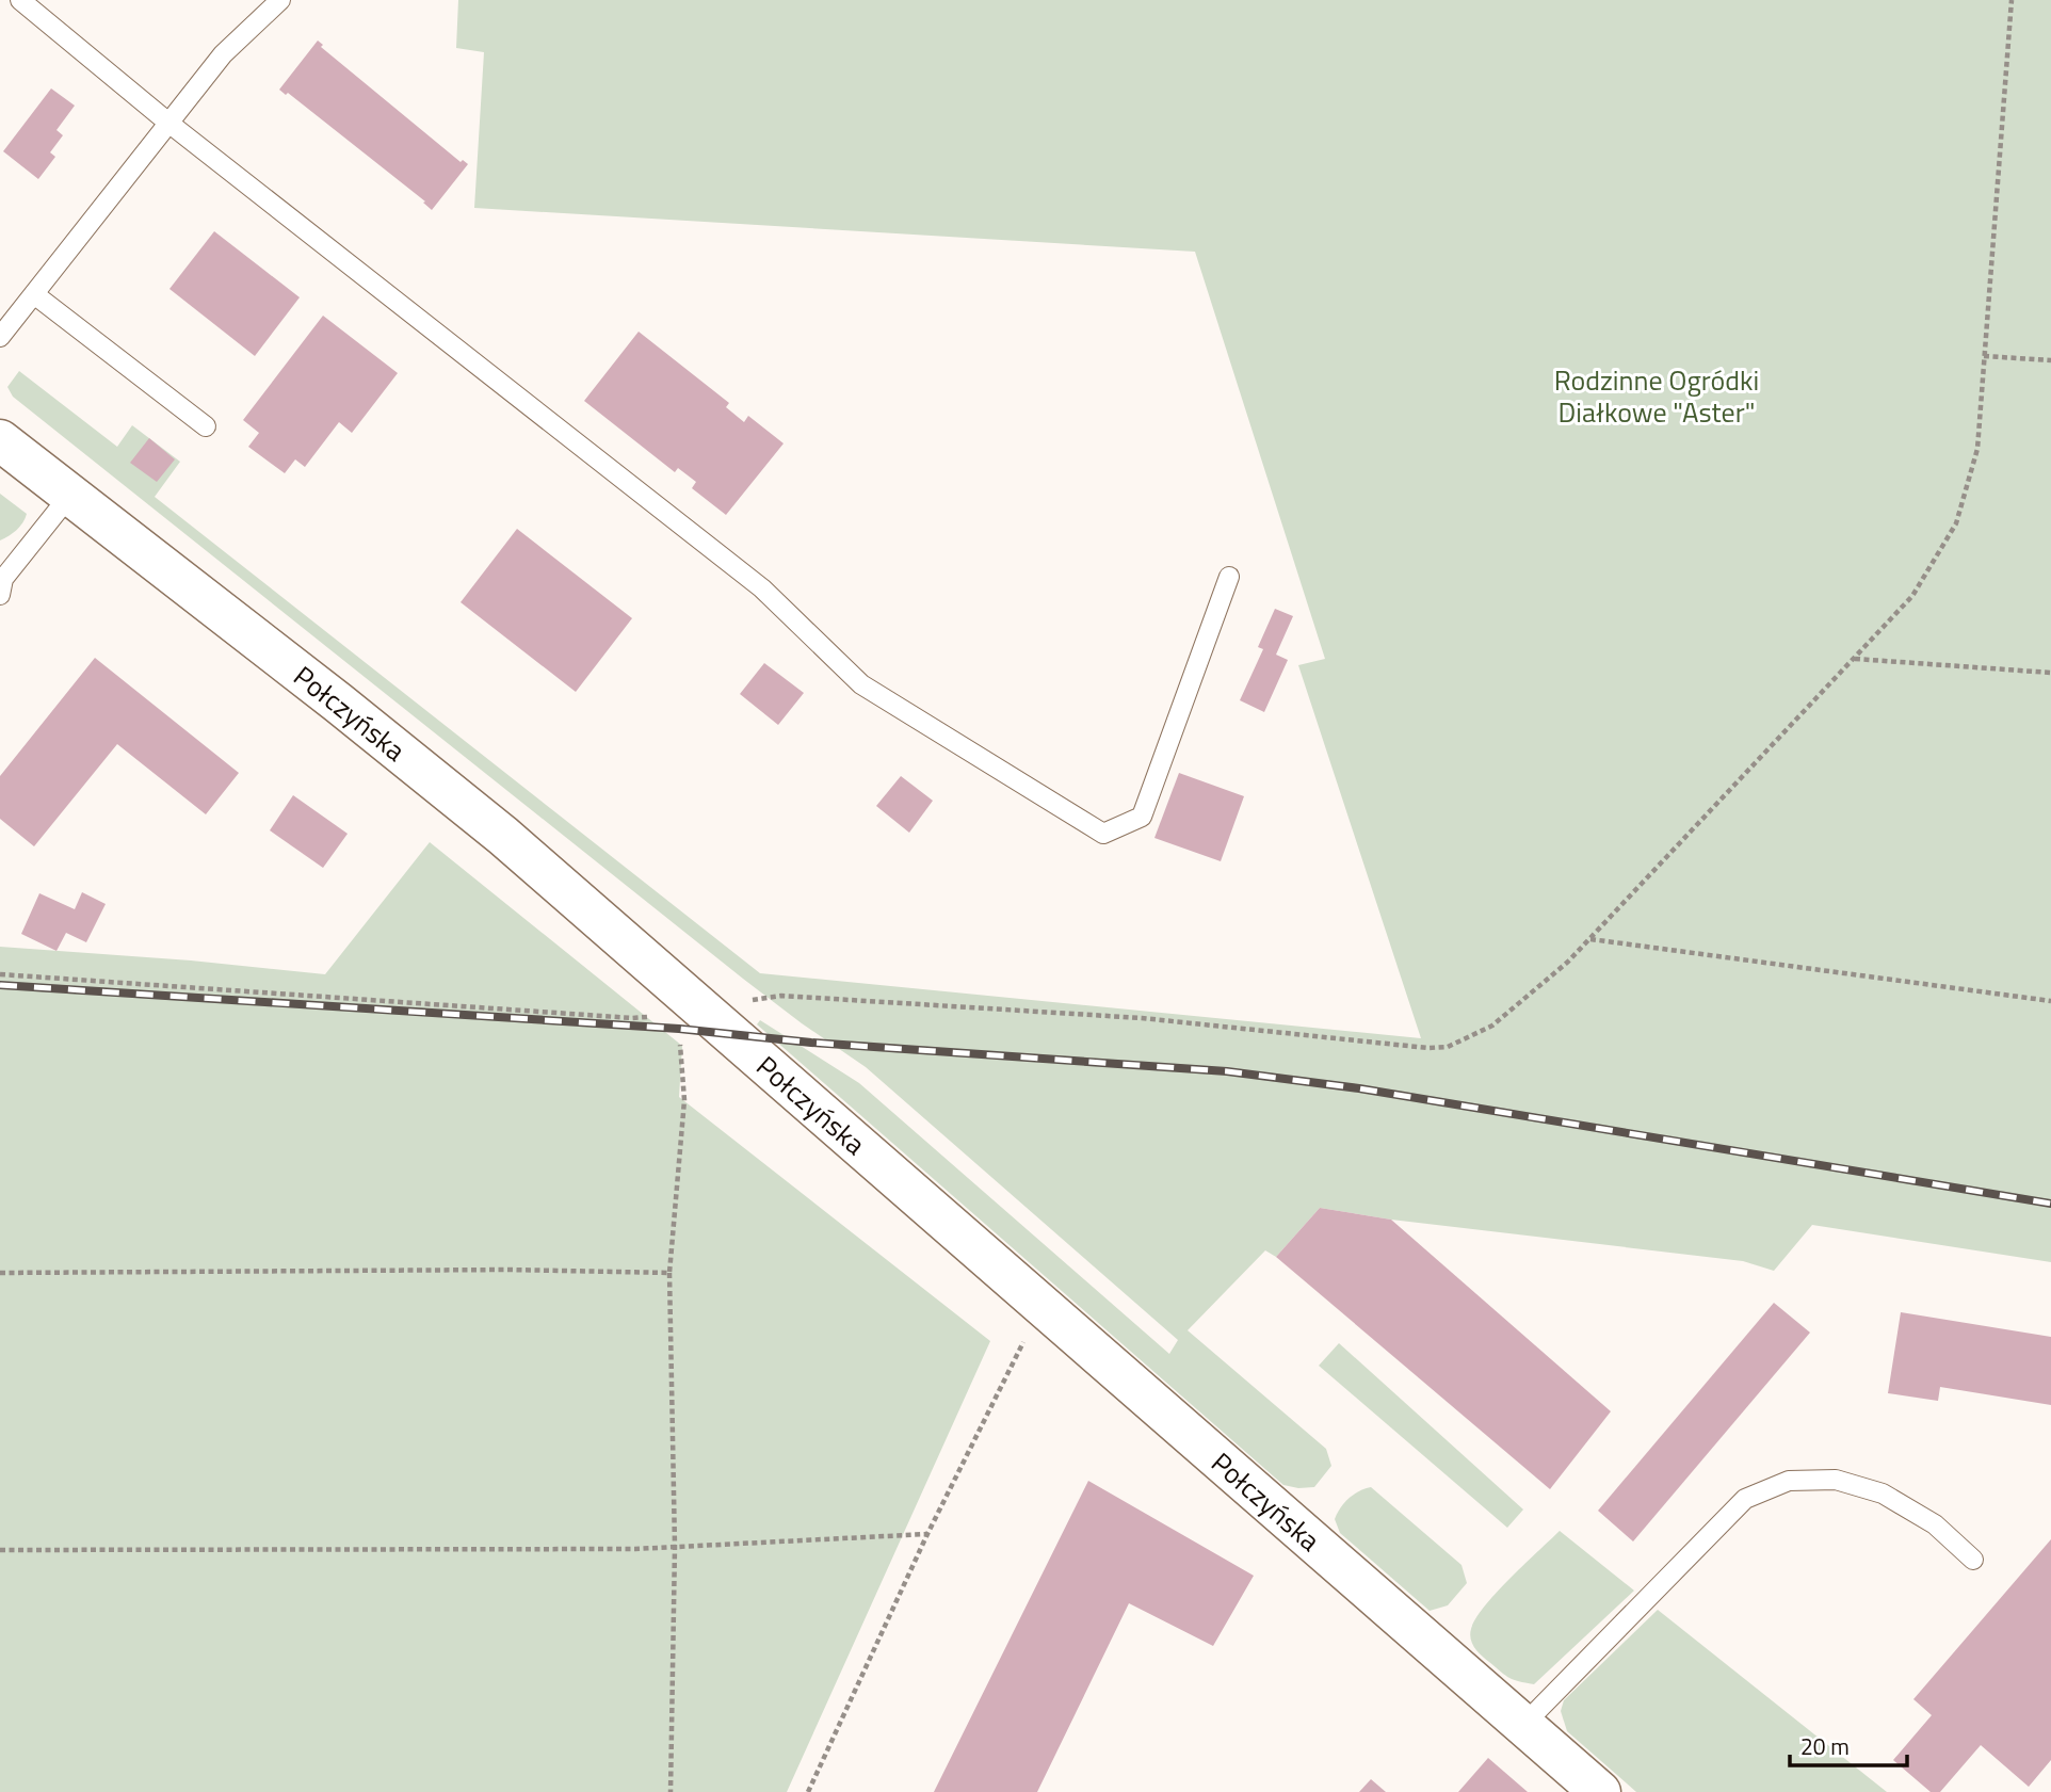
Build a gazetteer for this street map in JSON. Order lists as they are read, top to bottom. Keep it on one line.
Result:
{"streets":{"street":["Połczyńska"]},"parks":["Rodzinne Ogródki Diałkowe \"Aster\""],"scale_bar":"20 m"}
